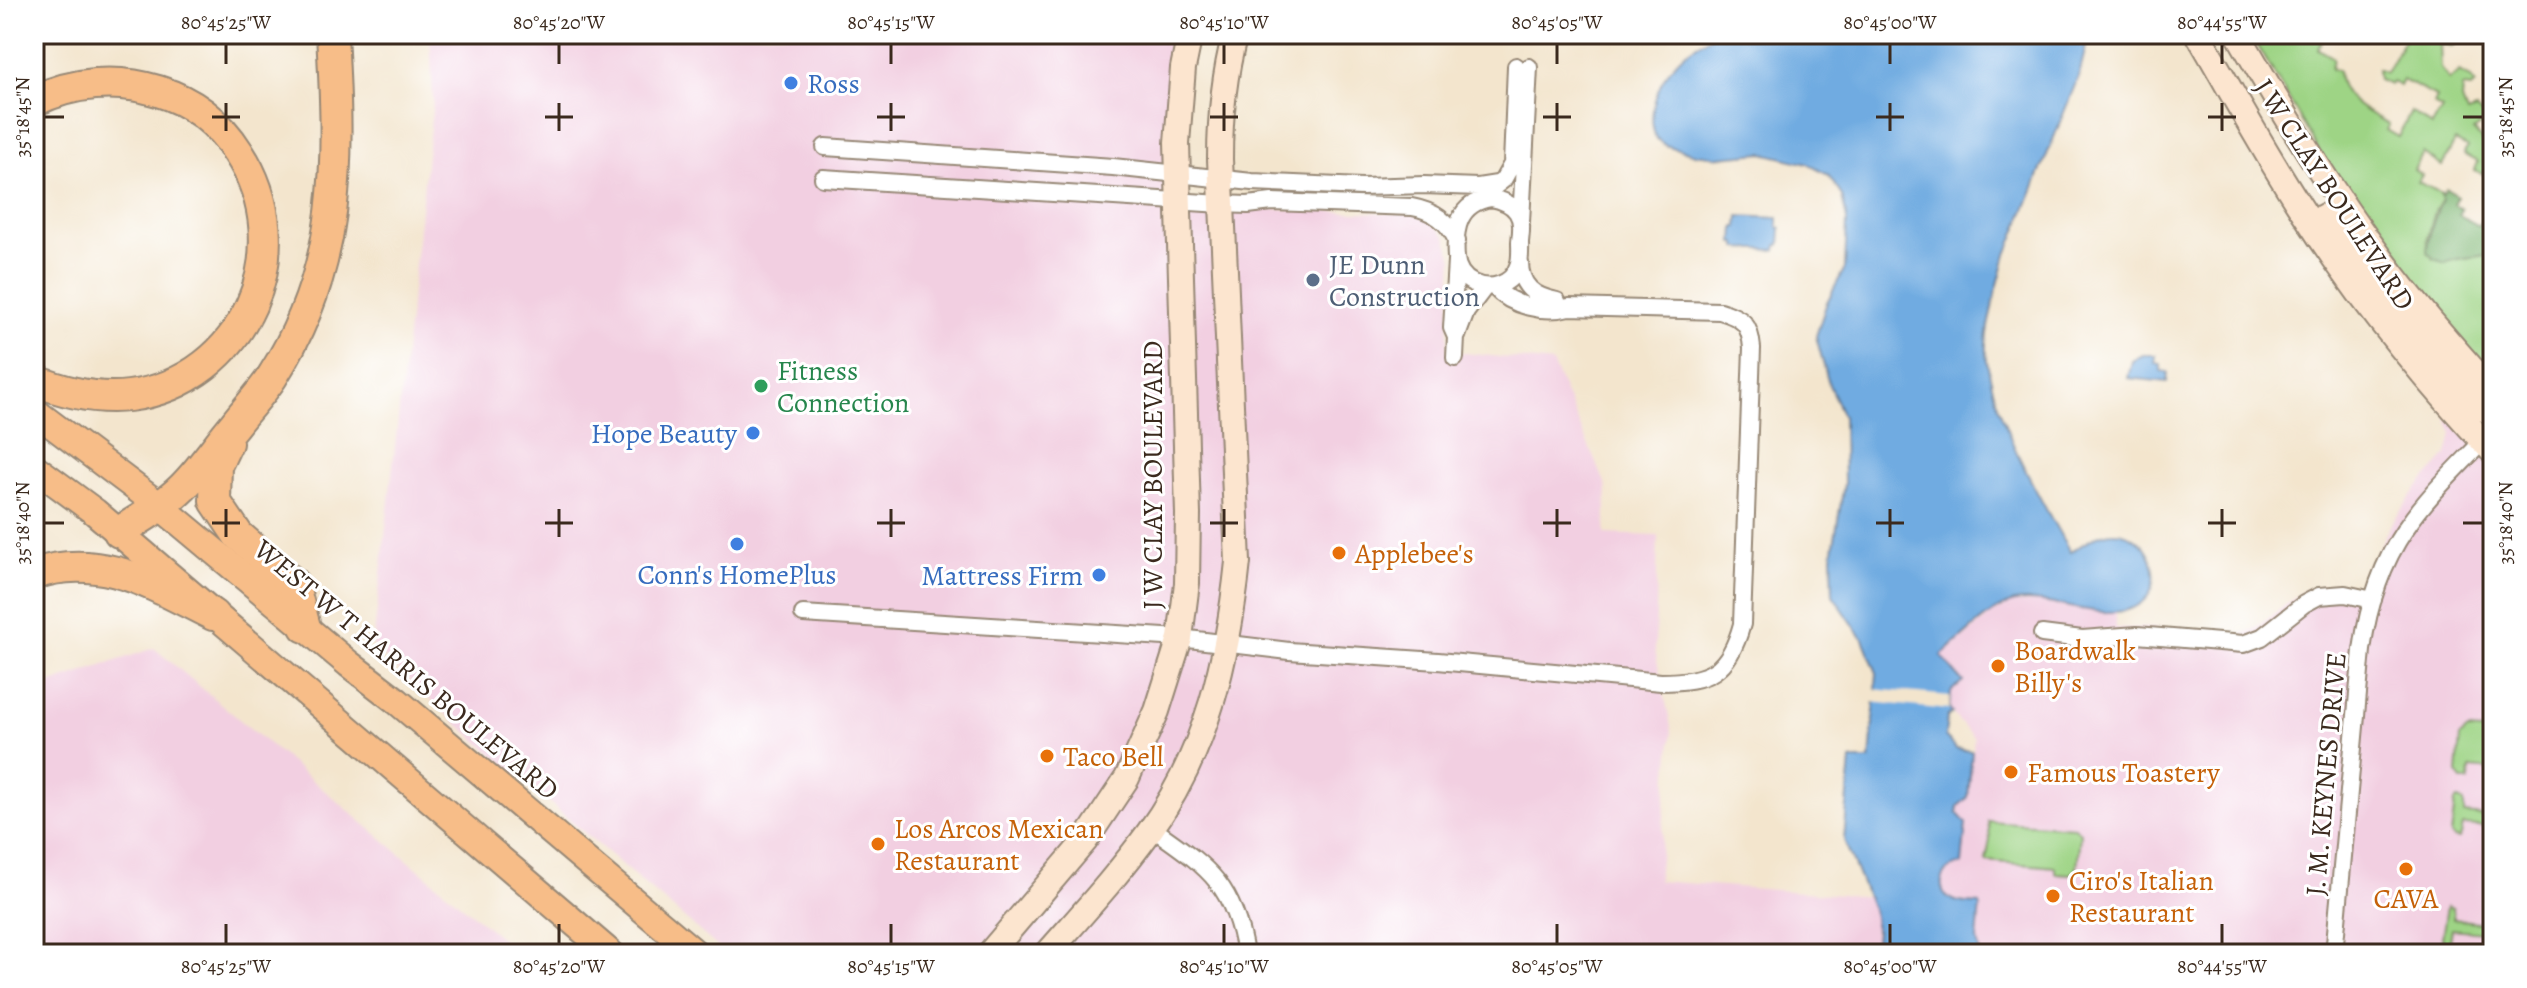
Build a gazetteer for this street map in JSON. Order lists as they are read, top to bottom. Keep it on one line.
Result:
{"streets":{"main road":["WEST W T HARRIS BOULEVARD"],"street":["J W CLAY BOULEVARD","J. M. KEYNES DRIVE"]},"crossings":[["J W CLAY BOULEVARD","J. M. KEYNES DRIVE"]],"places":["Ross","JE Dunn Construction","Fitness Connection","Hope Beauty","Conn's HomePlus","Applebee's","Mattress Firm","Boardwalk Billy's","Taco Bell","Famous Toastery","Los Arcos Mexican Restaurant","CAVA","Ciro's Italian Restaurant"],"coordinates":["80°45'25\"W","80°45'20\"W","80°45'15\"W","80°45'10\"W","80°45'05\"W","80°45'00\"W","80°44'55\"W","35°18'45\"N","35°18'40\"N"]}
